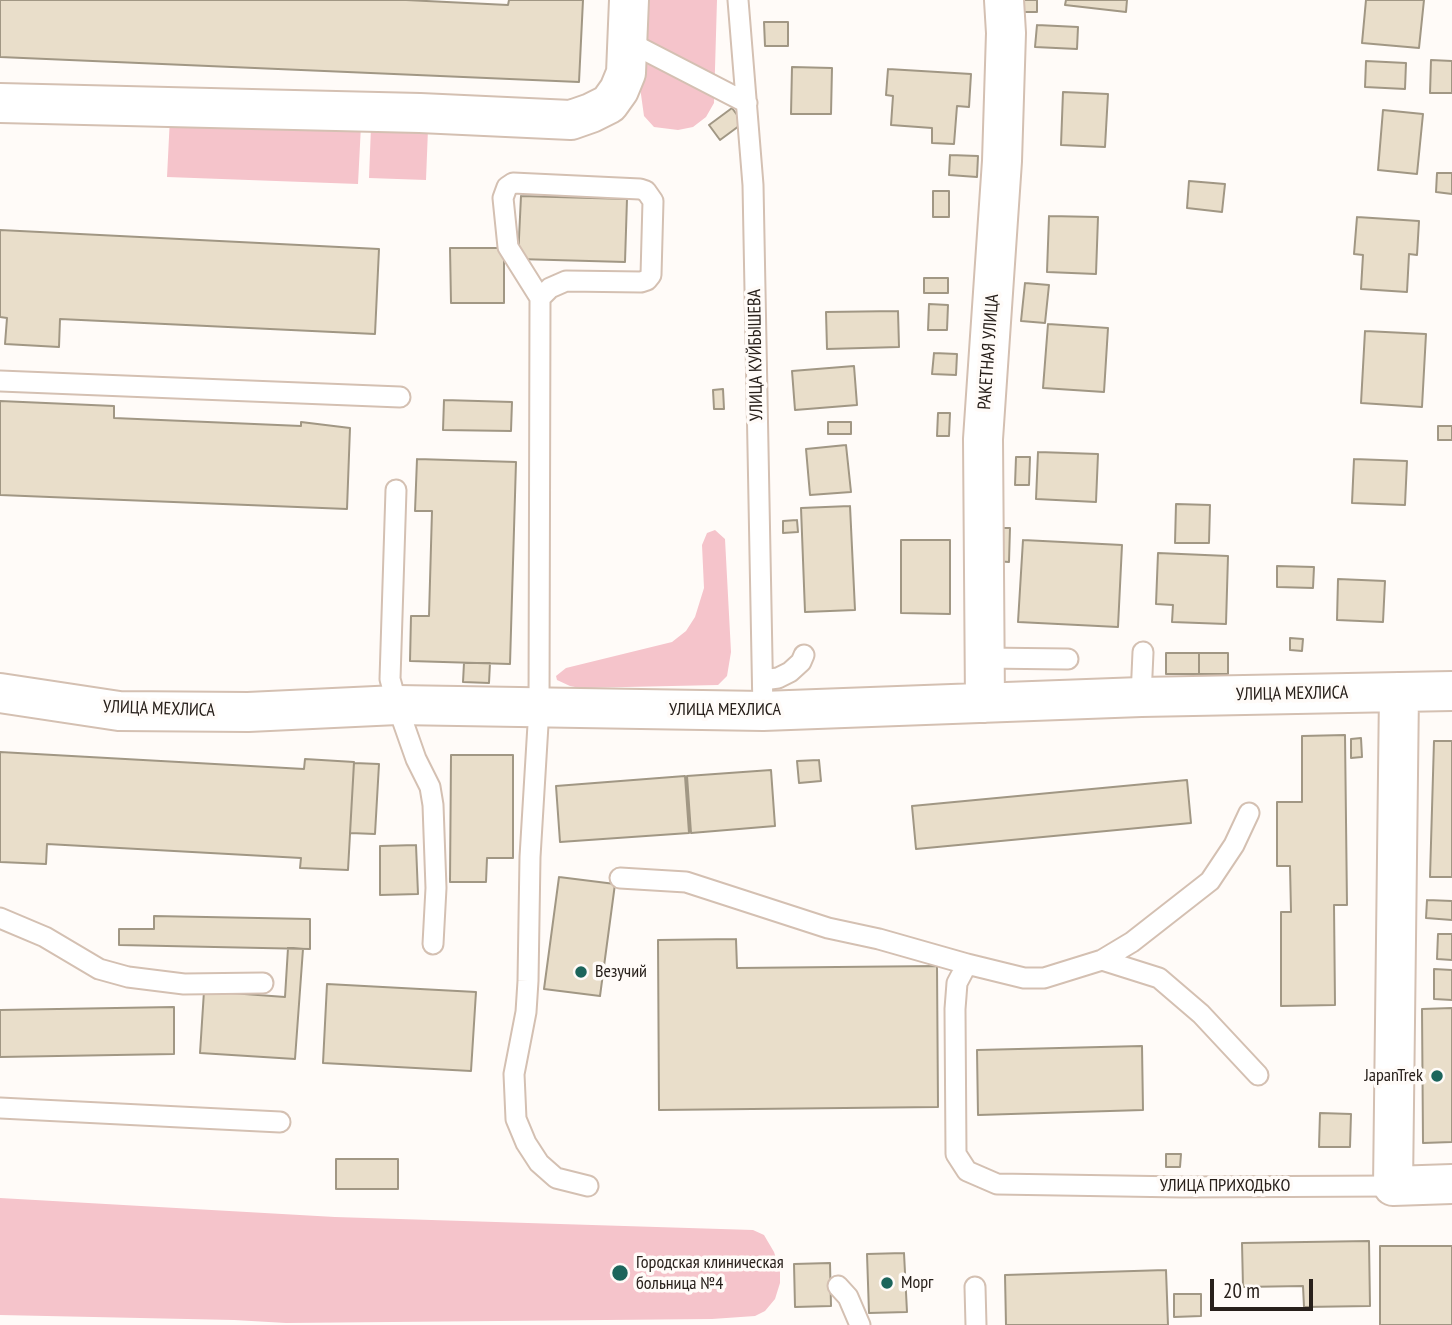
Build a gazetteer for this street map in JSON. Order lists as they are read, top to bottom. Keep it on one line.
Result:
{"streets":{"street":["РАКЕТНАЯ УЛИЦА","УЛИЦА МЕХЛИСА","УЛИЦА ПРИХОДЬКО"],"lane":["УЛИЦА КУЙБЫШЕВА"]},"crossings":[["РАКЕТНАЯ УЛИЦА","УЛИЦА МЕХЛИСА"],["УЛИЦА КУЙБЫШЕВА","УЛИЦА МЕХЛИСА"]],"places":["Везучий","JapanTrek","Городская клиническая больница №4","Морг"],"scale_bar":"20 m"}
